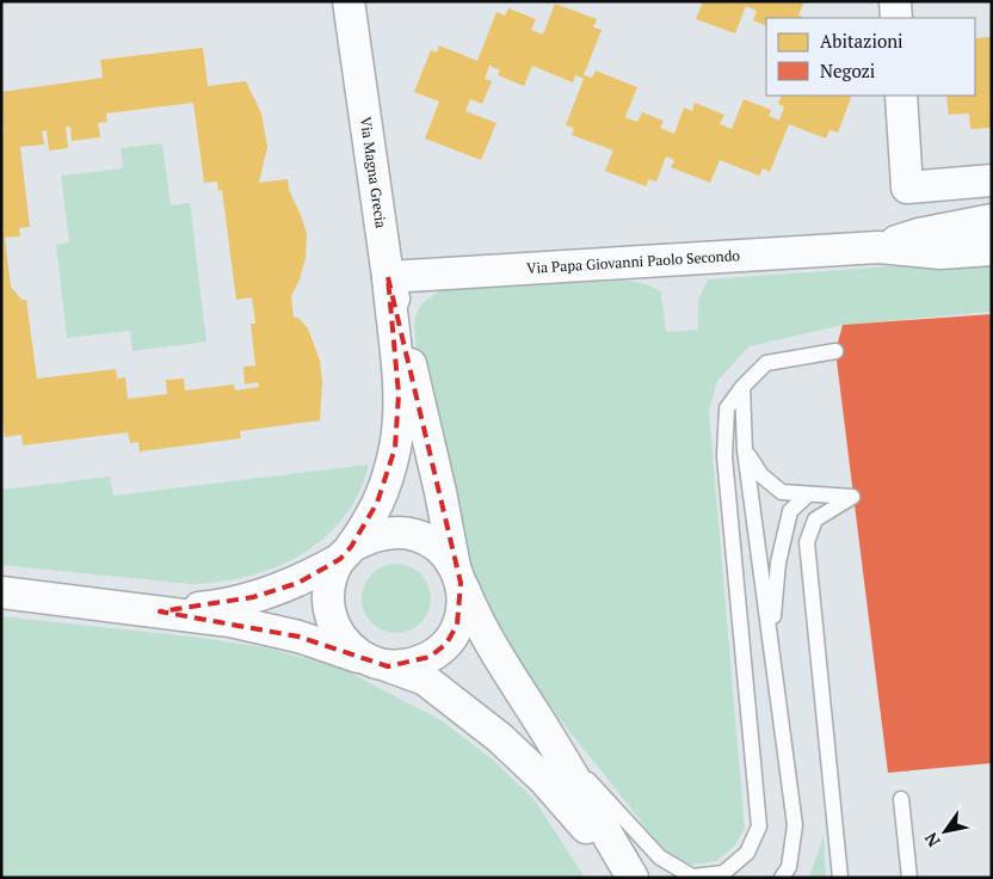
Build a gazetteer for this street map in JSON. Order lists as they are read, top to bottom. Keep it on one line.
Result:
{"streets":{"street":["Via Magna Grecia","Via Papa Giovanni Paolo Secondo"]},"crossings":[["Via Magna Grecia","Via Papa Giovanni Paolo Secondo"]],"legend":["Abitazioni","Negozi"],"north":"bottom left"}
